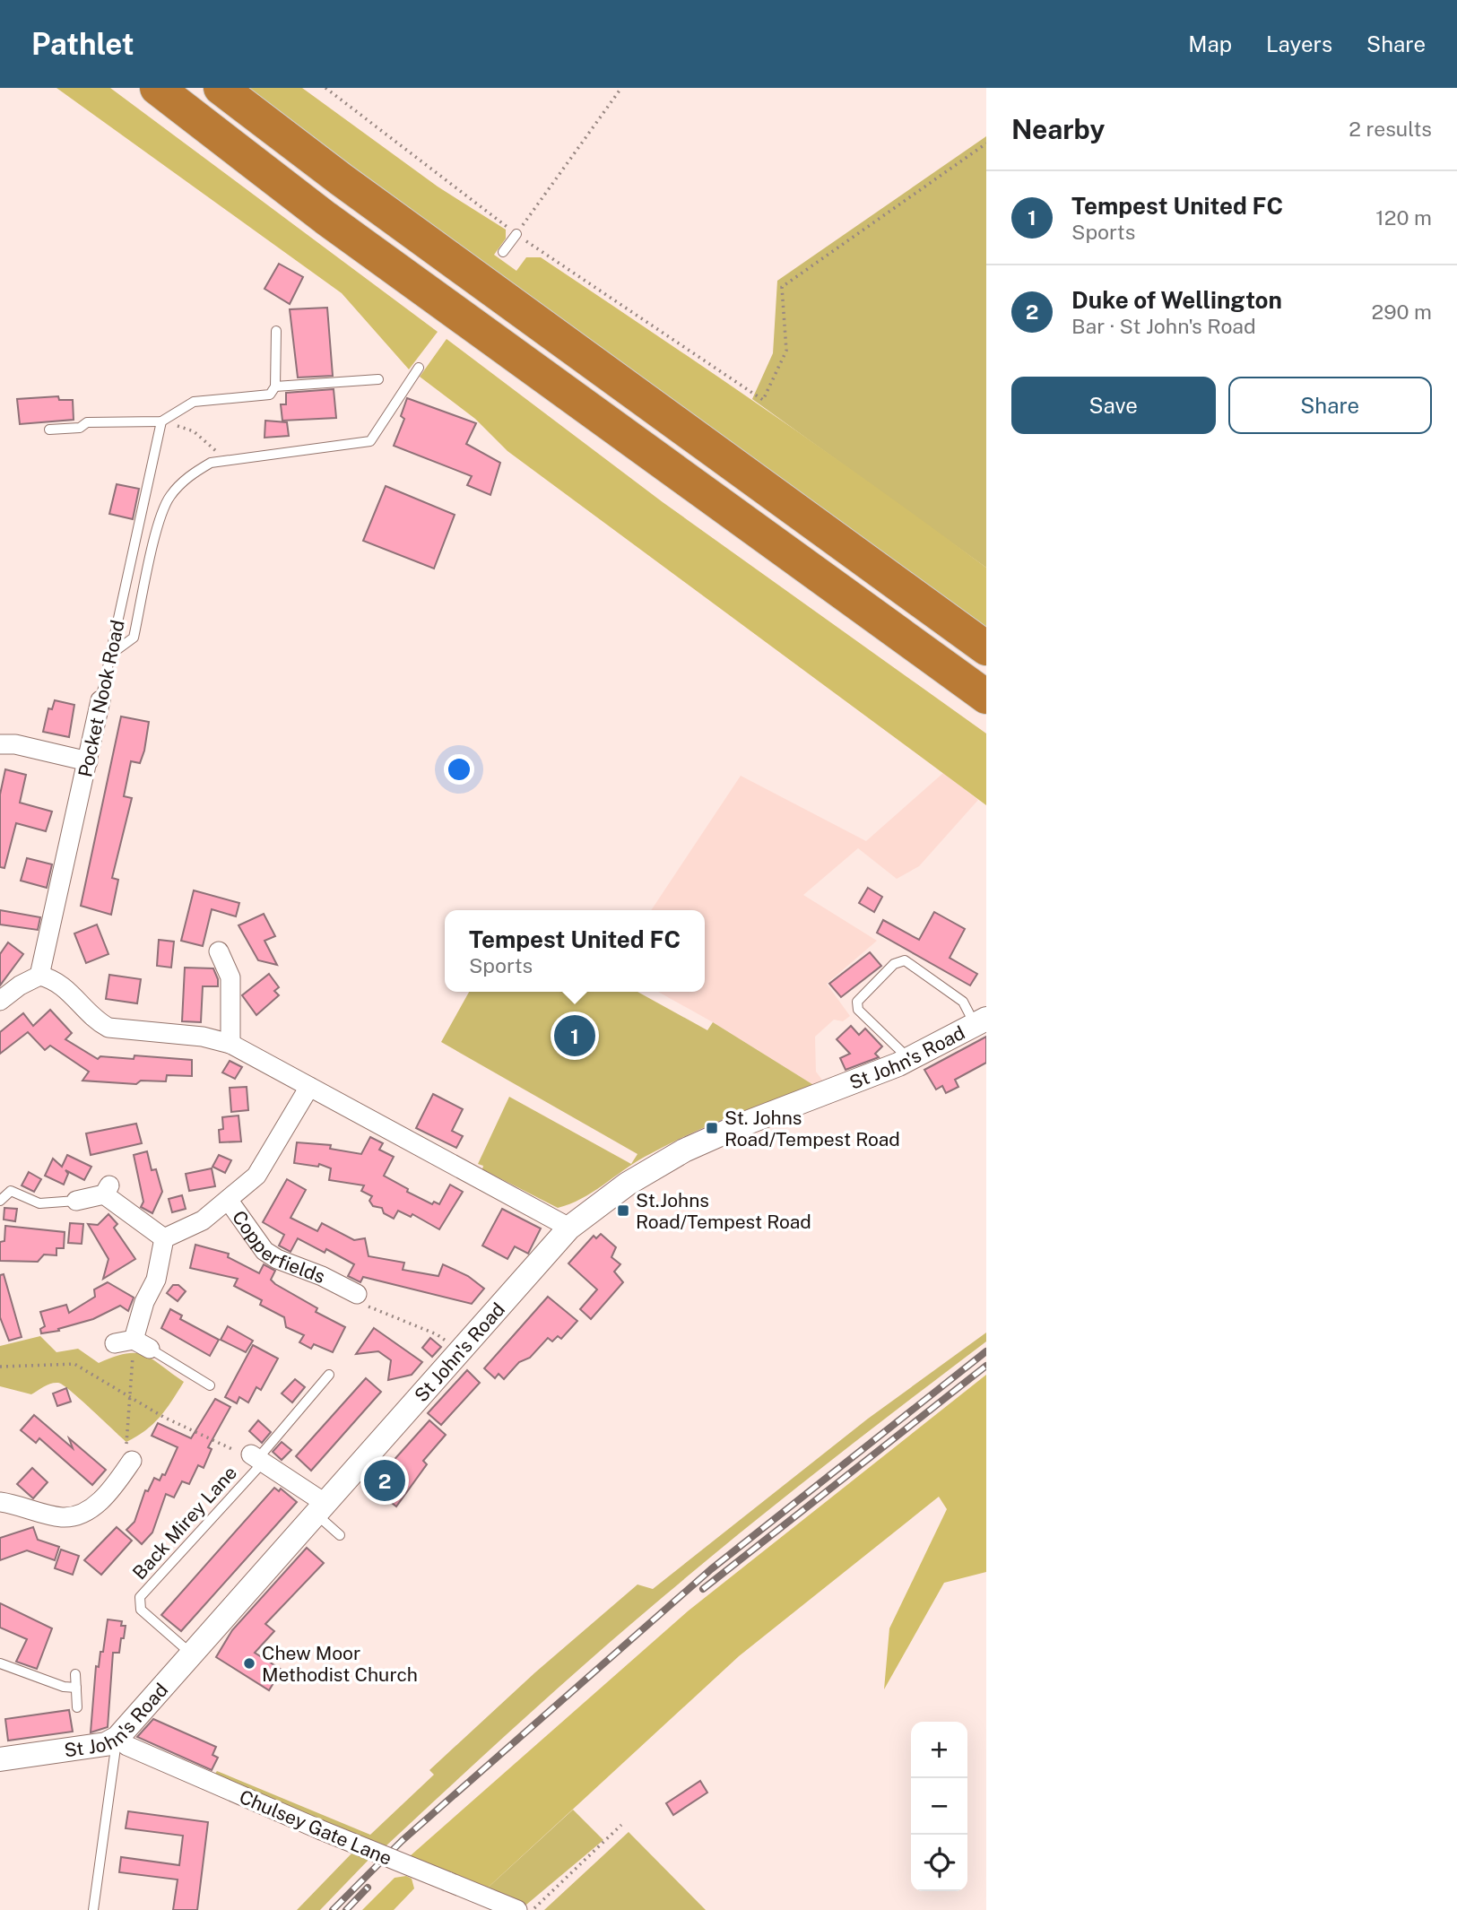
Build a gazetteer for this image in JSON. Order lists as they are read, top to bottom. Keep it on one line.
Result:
{"streets":{"street":["Pocket Nook Road","St John's Road","Copperfields","Chulsey Gate Lane"],"lane":["Back Mirey Lane"]},"crossings":[["St John's Road","Back Mirey Lane"],["St John's Road","Chulsey Gate Lane"]],"places":{"transit":["St. Johns Road/Tempest Road","St.Johns Road/Tempest Road"],"other":["Chew Moor Methodist Church"]},"page":{"header":"Pathlet","nav":["Map","Layers","Share"],"heading":["Nearby","2 results"],"list":[{"mark":"1","name":"Tempest United FC","note":"Sports","value":"120 m"},{"mark":"2","name":"Duke of Wellington","note":"Bar · St John's Road","value":"290 m"}],"buttons":["Save","Share"],"popup":["Tempest United FC","Sports"],"pins":["1","2"],"map_buttons":["+","−"]}}
